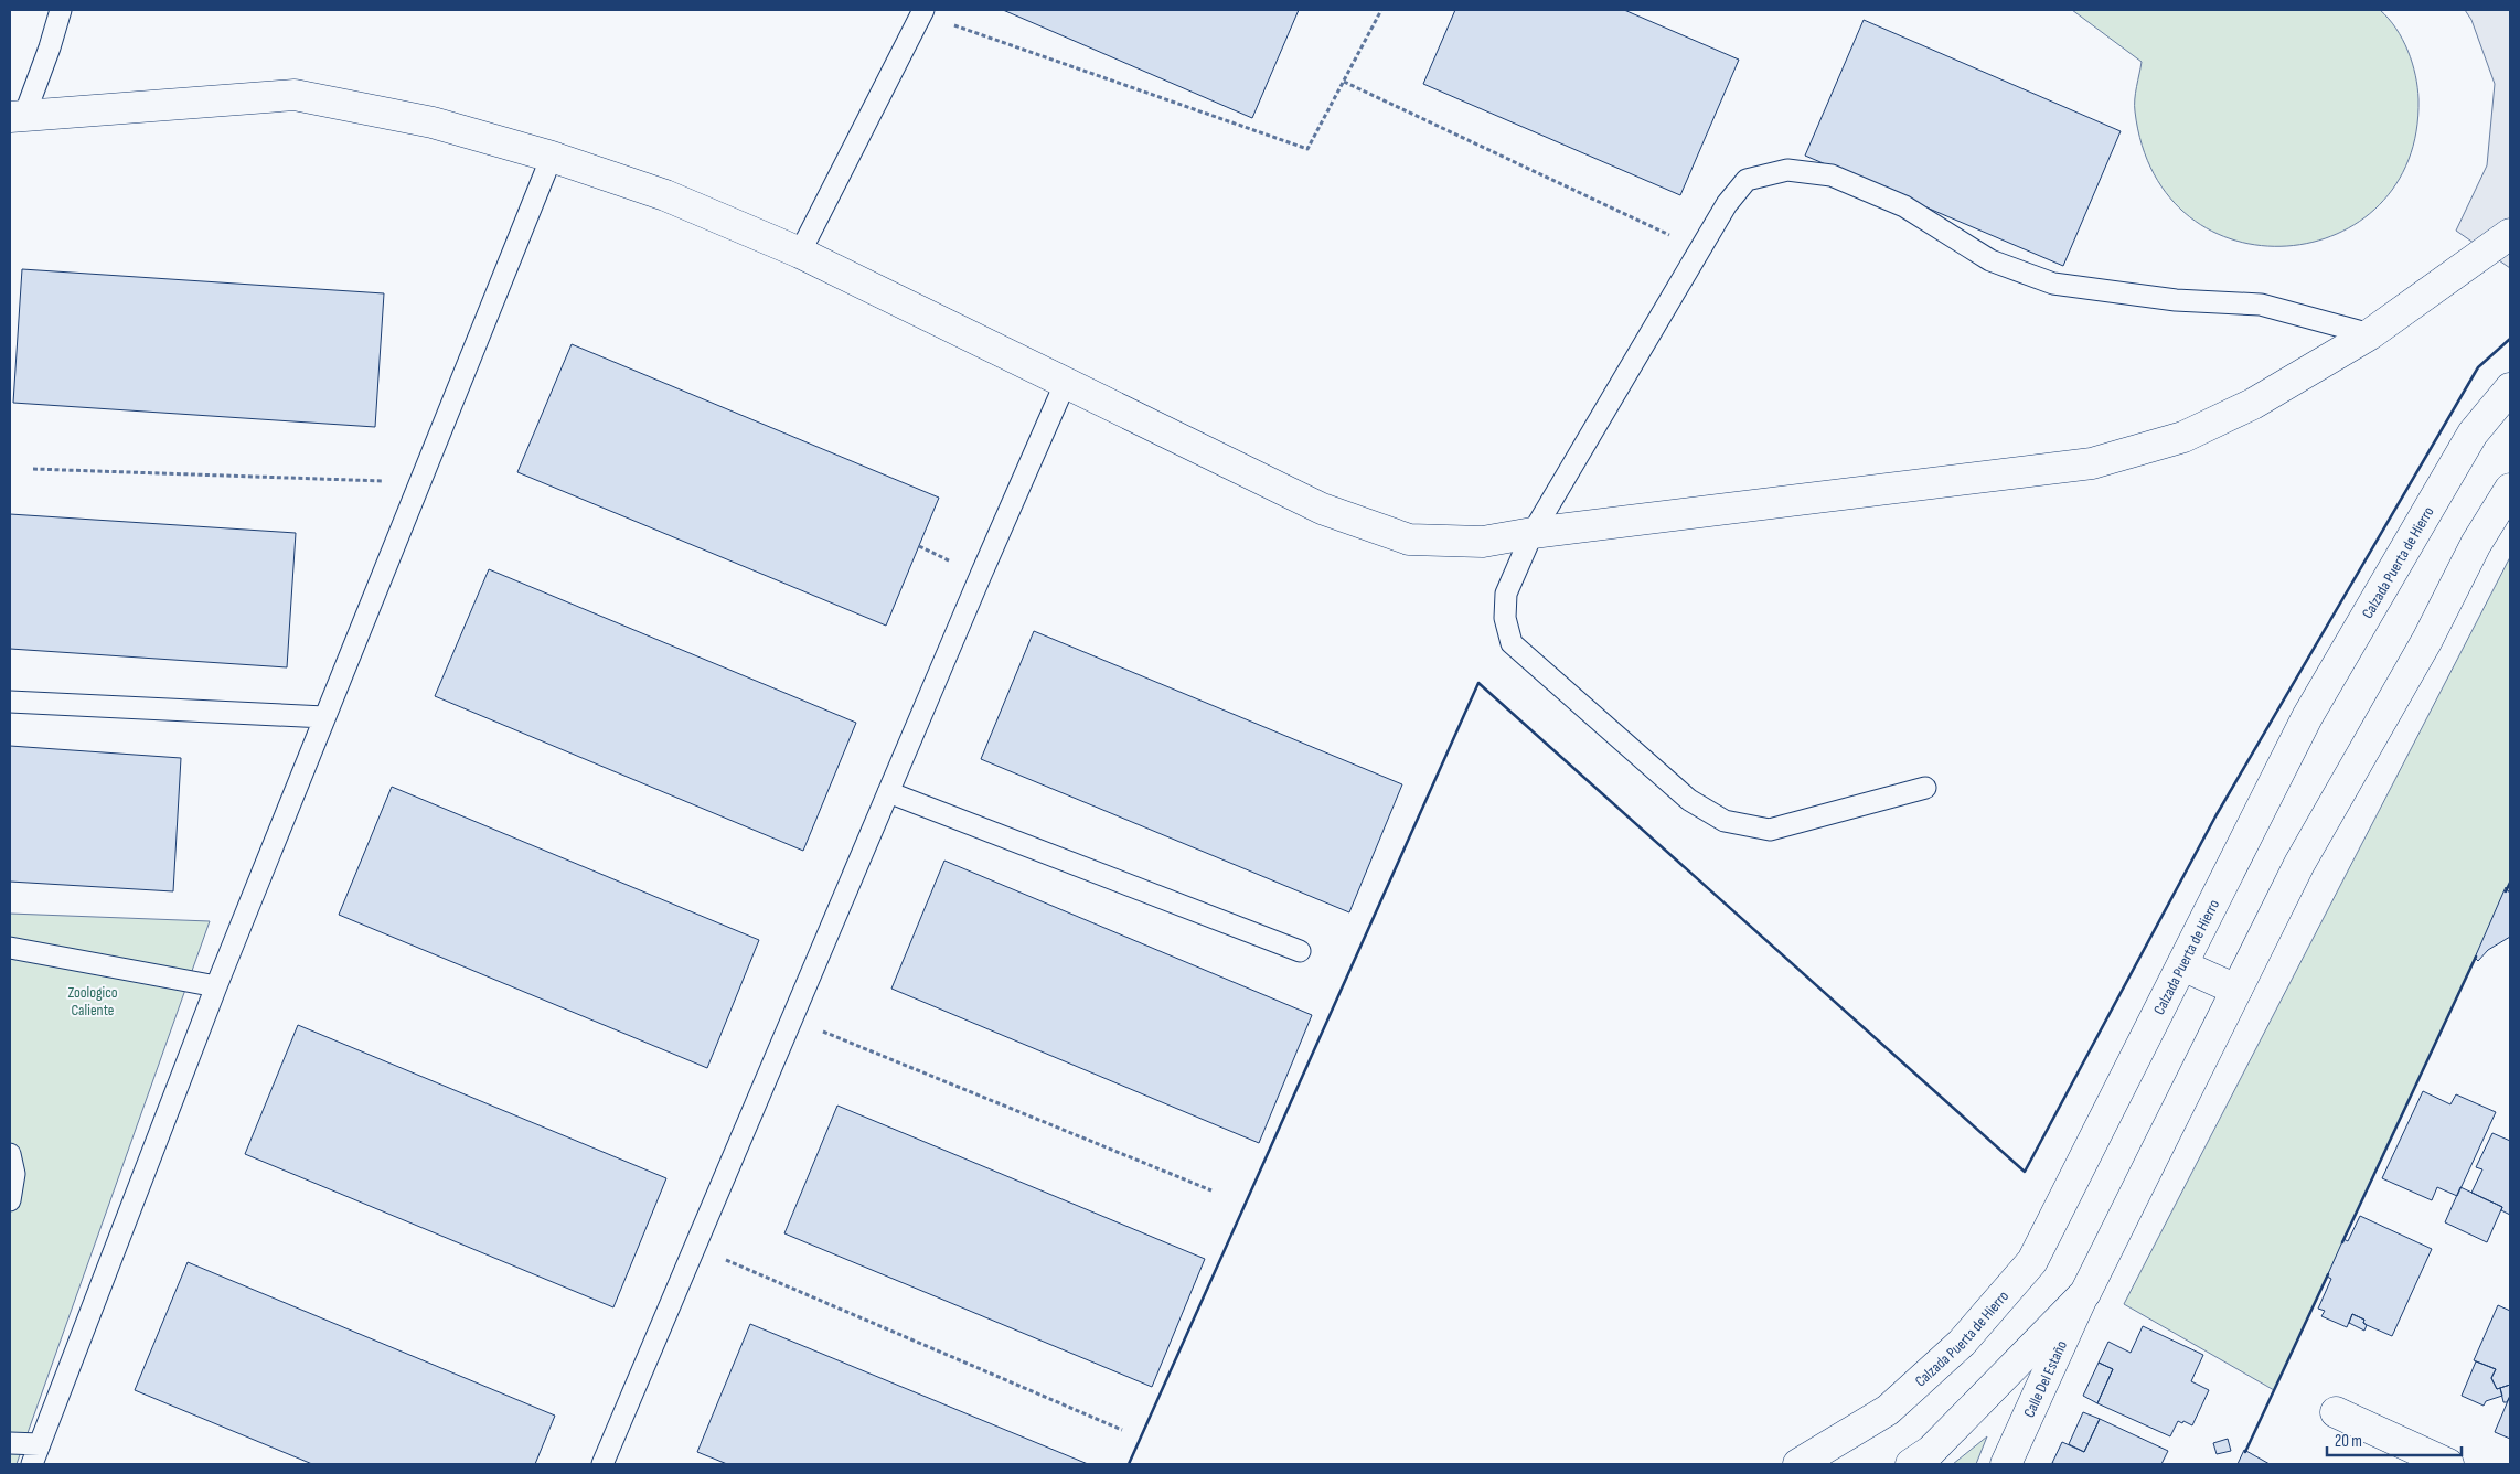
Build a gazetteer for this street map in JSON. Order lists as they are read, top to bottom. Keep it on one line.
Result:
{"streets":{"street":["Calzada Puerta de Hierro","Calle Del Estaño"]},"parks":["Zoologico Caliente"],"scale_bar":"20 m"}
